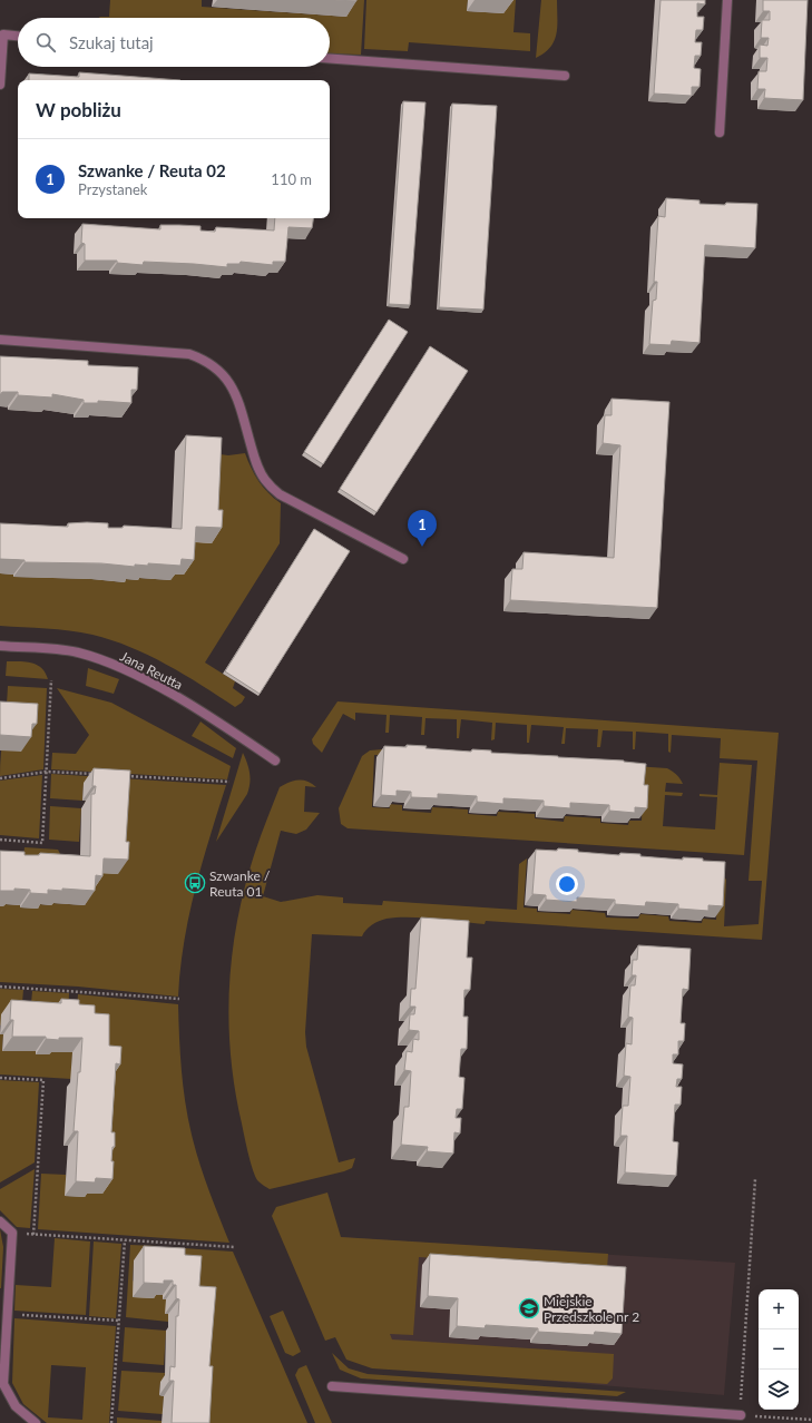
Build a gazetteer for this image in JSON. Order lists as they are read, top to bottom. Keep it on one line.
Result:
{"streets":{"street":["Jana Reutta"]},"places":{"bus stop":["Szwanke / Reuta 01"],"school or university":["Miejskie Przedszkole nr 2"]},"page":{"search":"Szukaj tutaj","heading":"W pobliżu","list":[{"mark":"1","name":"Szwanke / Reuta 02","note":"Przystanek","value":"110 m"}],"pins":"1","map_buttons":["+","−"]}}
